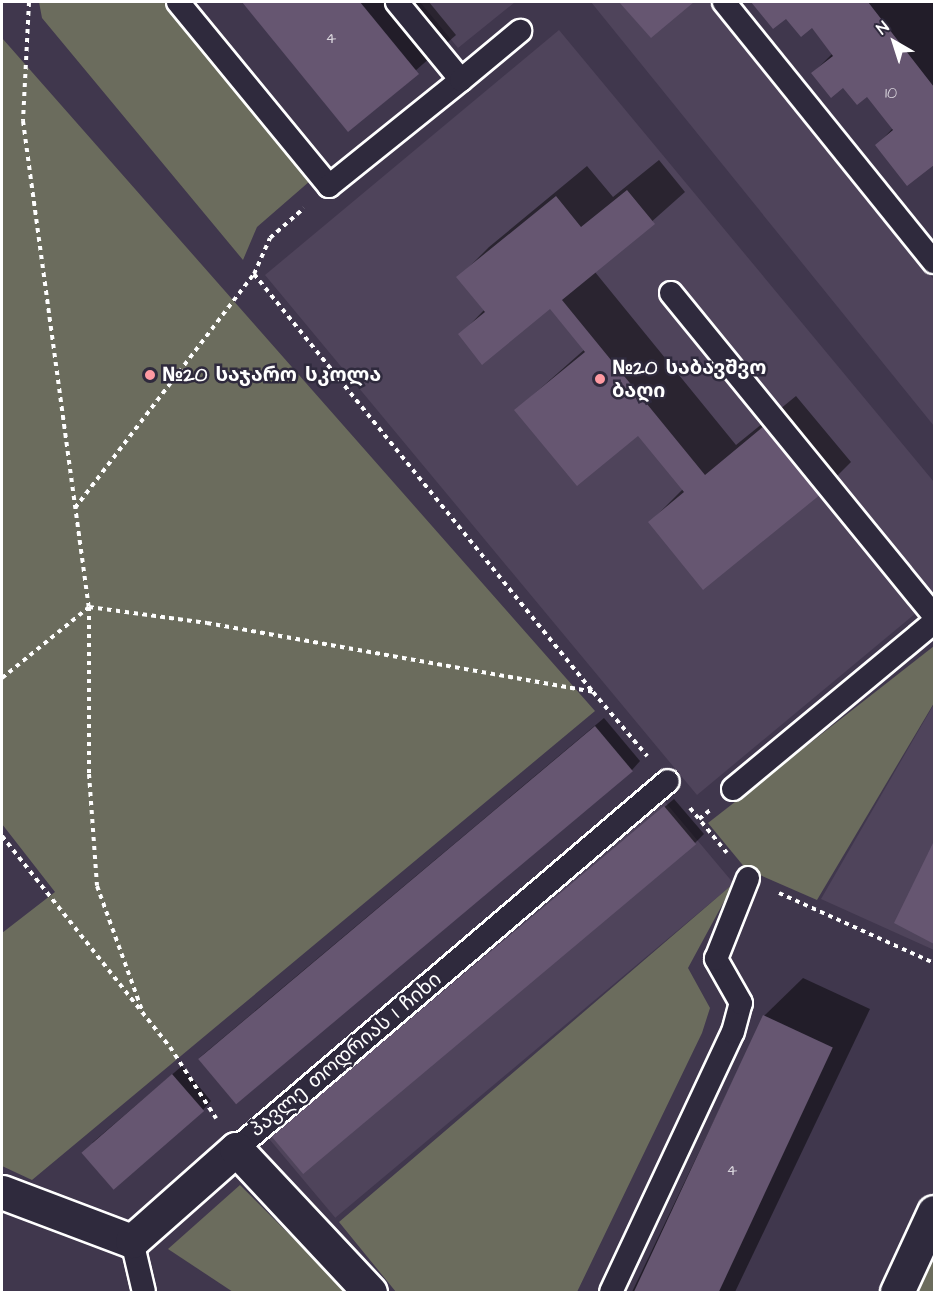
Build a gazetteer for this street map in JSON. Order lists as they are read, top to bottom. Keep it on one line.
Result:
{"streets":{"street":["პავლე თოდრიას I ჩიხი"]},"places":["№20 საჯარო სკოლა","№20 საბავშვო ბაღი"],"house_numbers":["4","10","4"],"north":"top left"}
